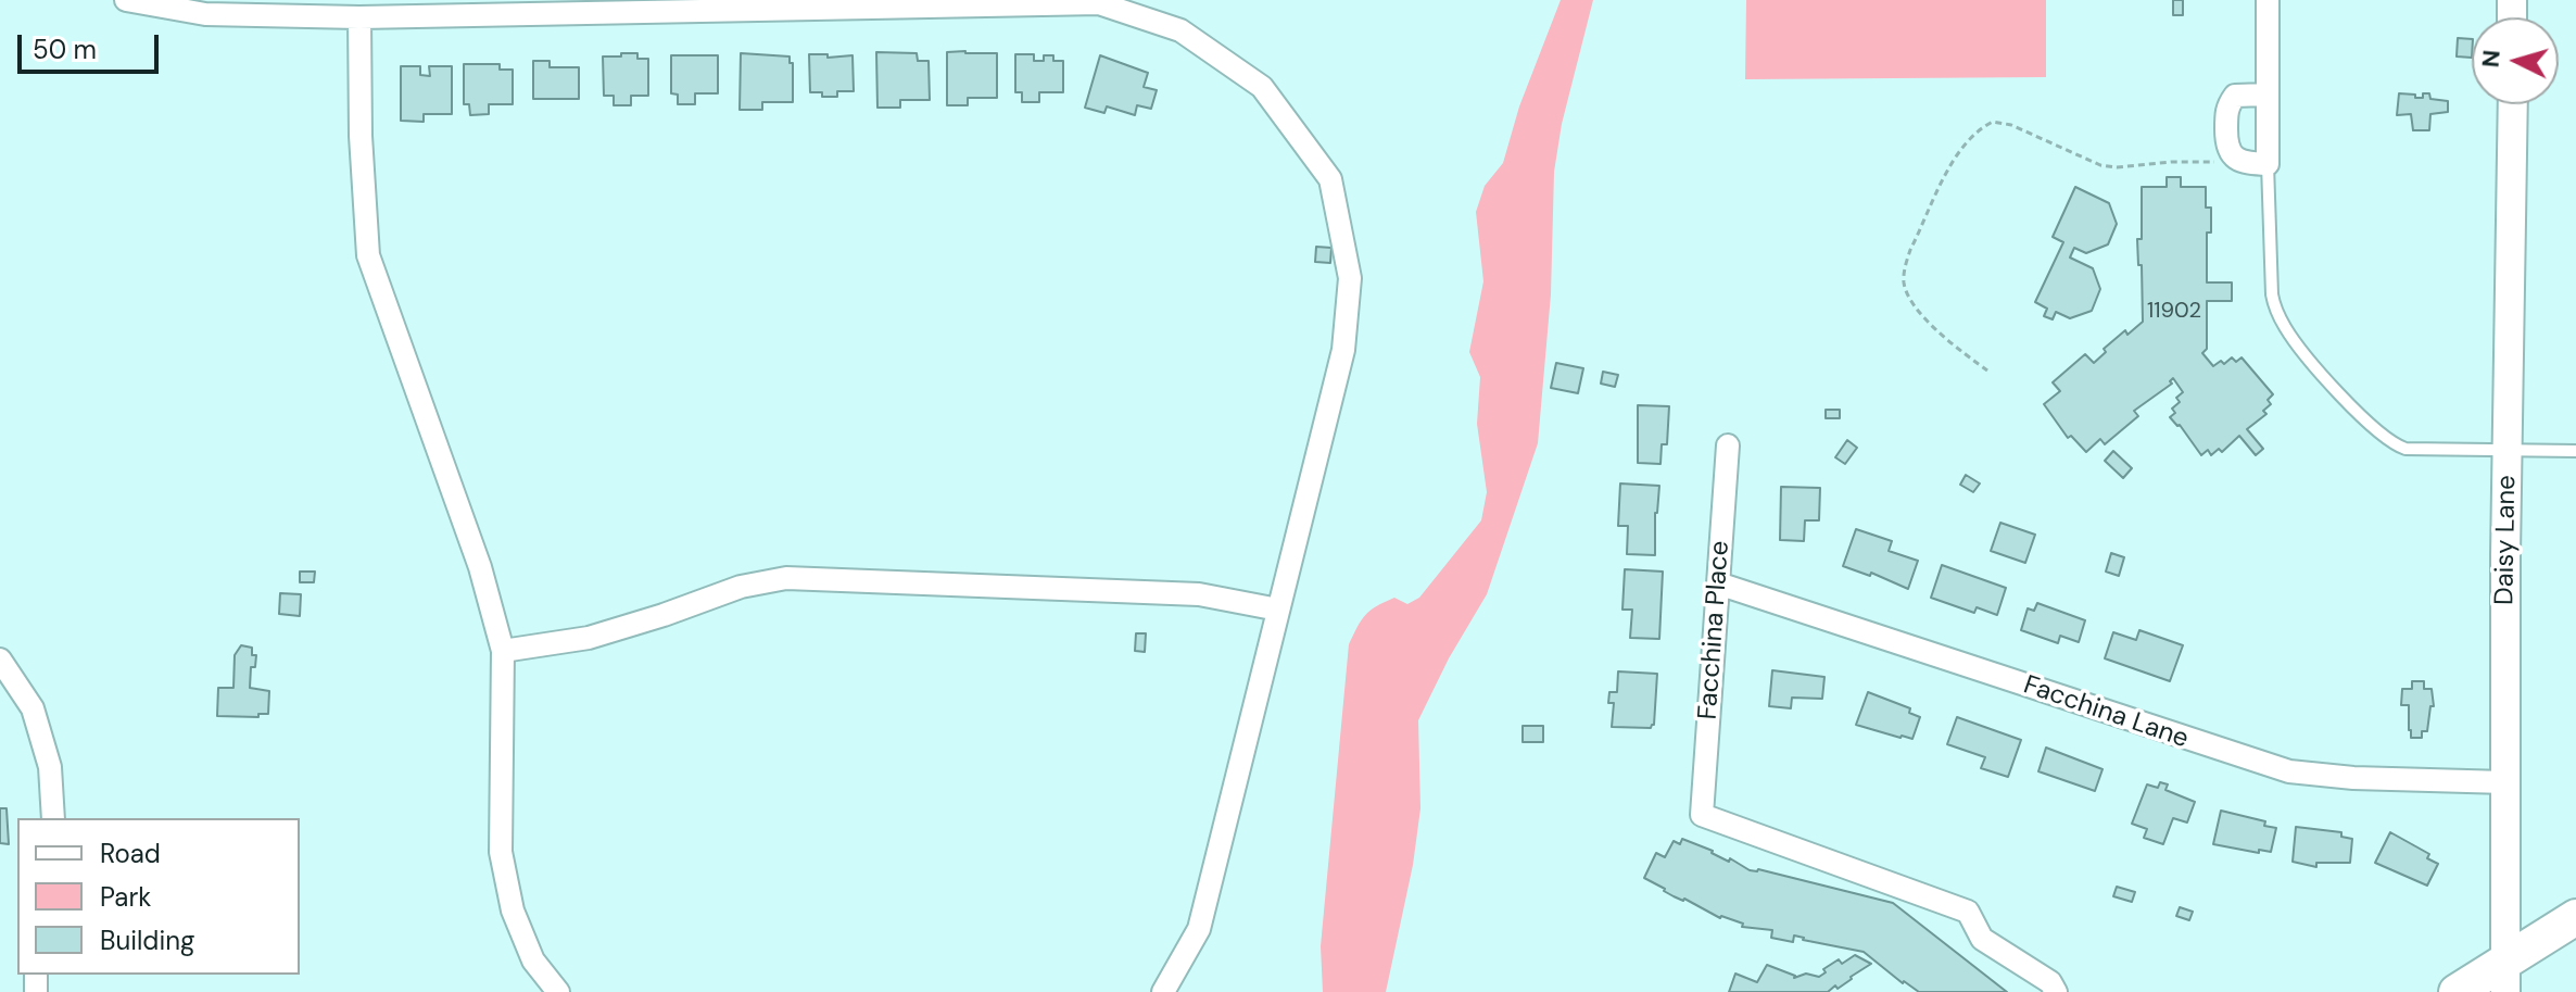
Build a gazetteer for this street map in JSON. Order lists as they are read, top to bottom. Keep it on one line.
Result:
{"streets":{"street":["Daisy Lane","Facchina Place","Facchina Lane"]},"crossings":[["Daisy Lane","Facchina Lane"],["Facchina Place","Facchina Lane"]],"house_numbers":["11902"],"legend":["Road","Park","Building"],"scale_bar":"50 m","north":"left"}
